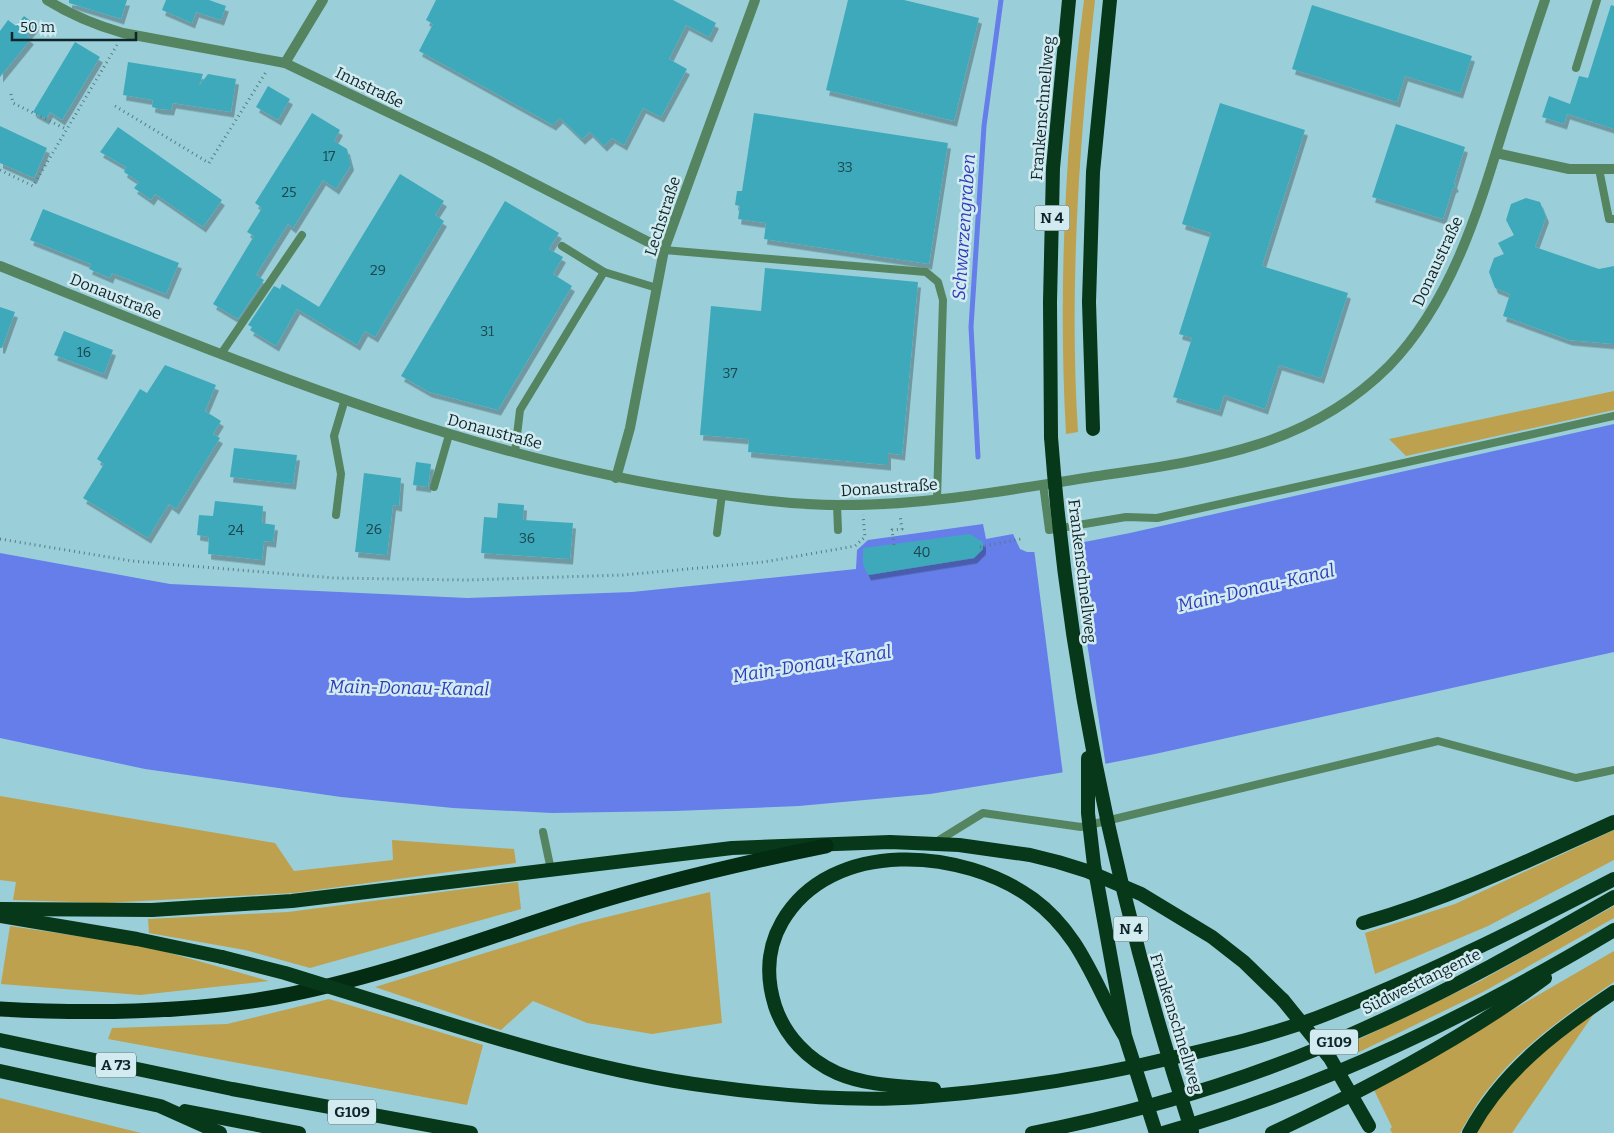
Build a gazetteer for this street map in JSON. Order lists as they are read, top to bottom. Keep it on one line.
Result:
{"streets":{"highway":["Frankenschnellweg","N 4","Südwesttangente","G109","A 73"],"street":["Innstraße","Lechstraße","Donaustraße"]},"crossings":[["Innstraße","Lechstraße"],["Lechstraße","Donaustraße"],["G109","A 73"]],"water":["Schwarzengraben","Main-Donau-Kanal"],"house_numbers":["17","33","25","29","31","16","37","26","24","36","40"],"scale_bar":"50 m"}
